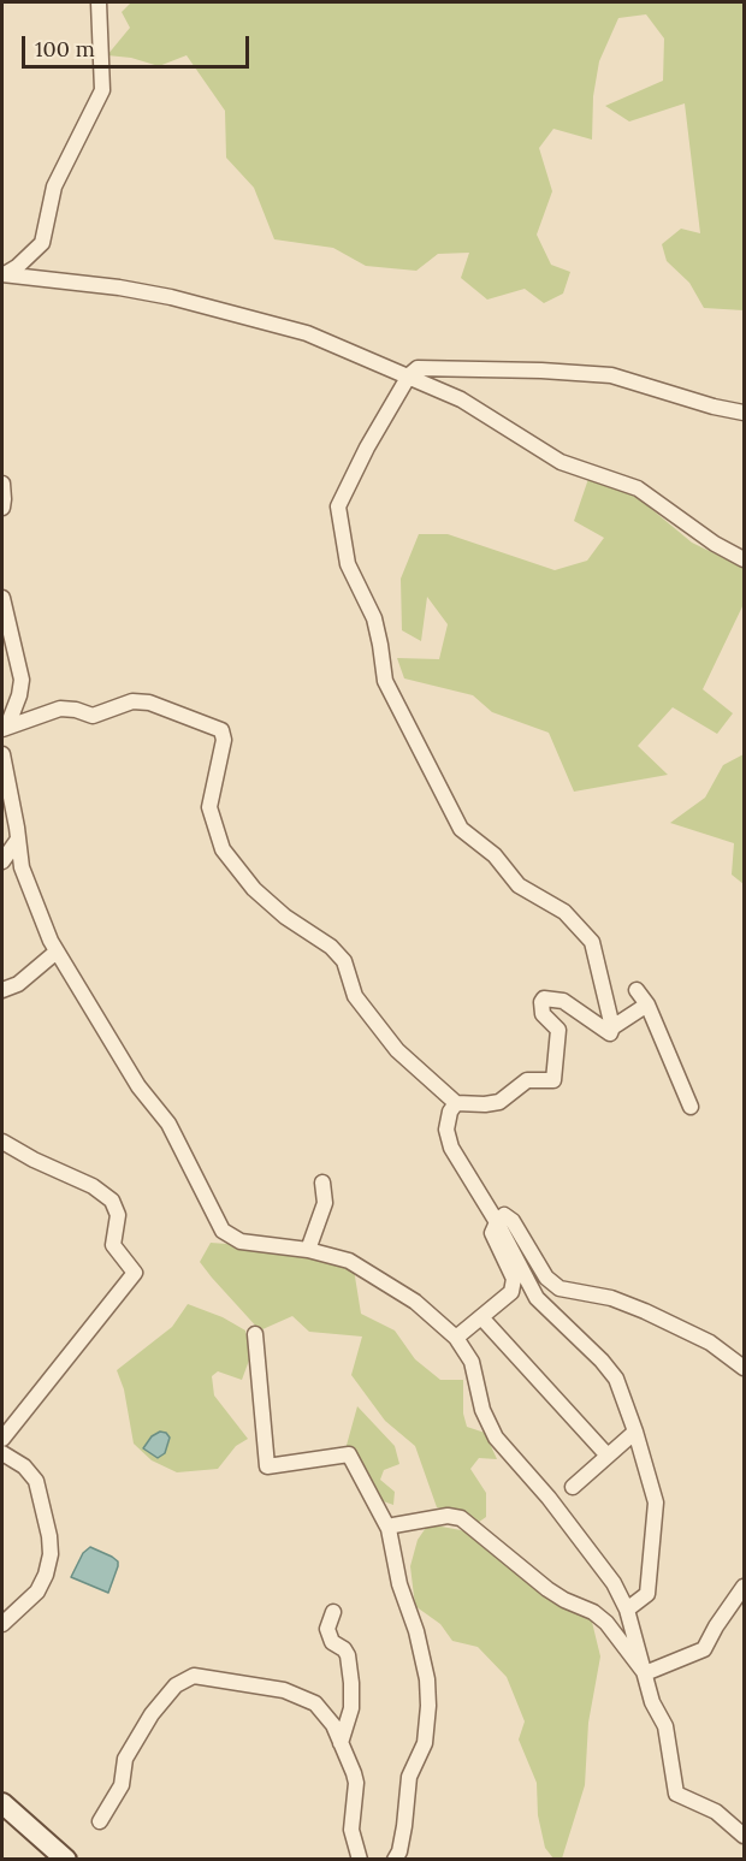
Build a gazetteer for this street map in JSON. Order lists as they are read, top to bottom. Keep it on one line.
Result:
{"scale_bar":"100 m"}
